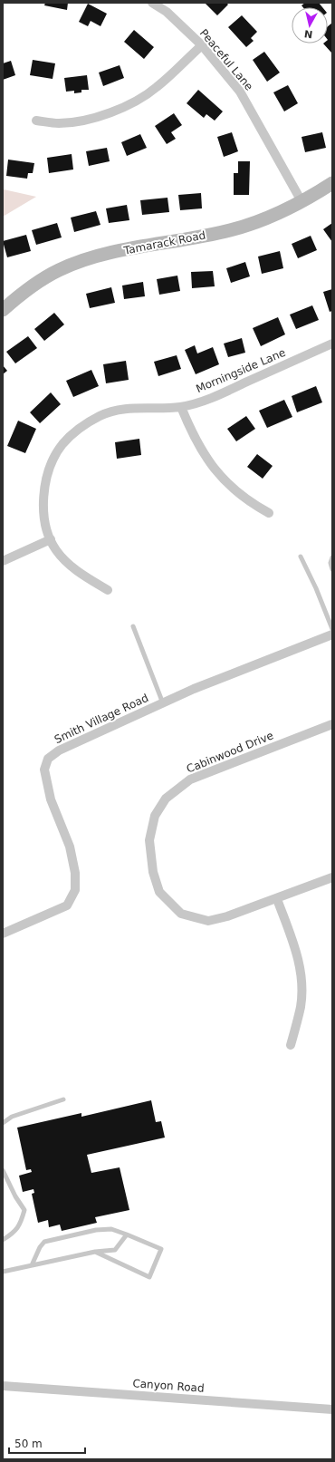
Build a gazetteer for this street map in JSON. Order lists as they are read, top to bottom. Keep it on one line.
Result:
{"streets":{"street":["Peaceful Lane","Tamarack Road","Morningside Lane","Smith Village Road","Cabinwood Drive","Canyon Road"]},"crossings":[["Peaceful Lane","Tamarack Road"]],"scale_bar":"50 m","north":"bottom"}
